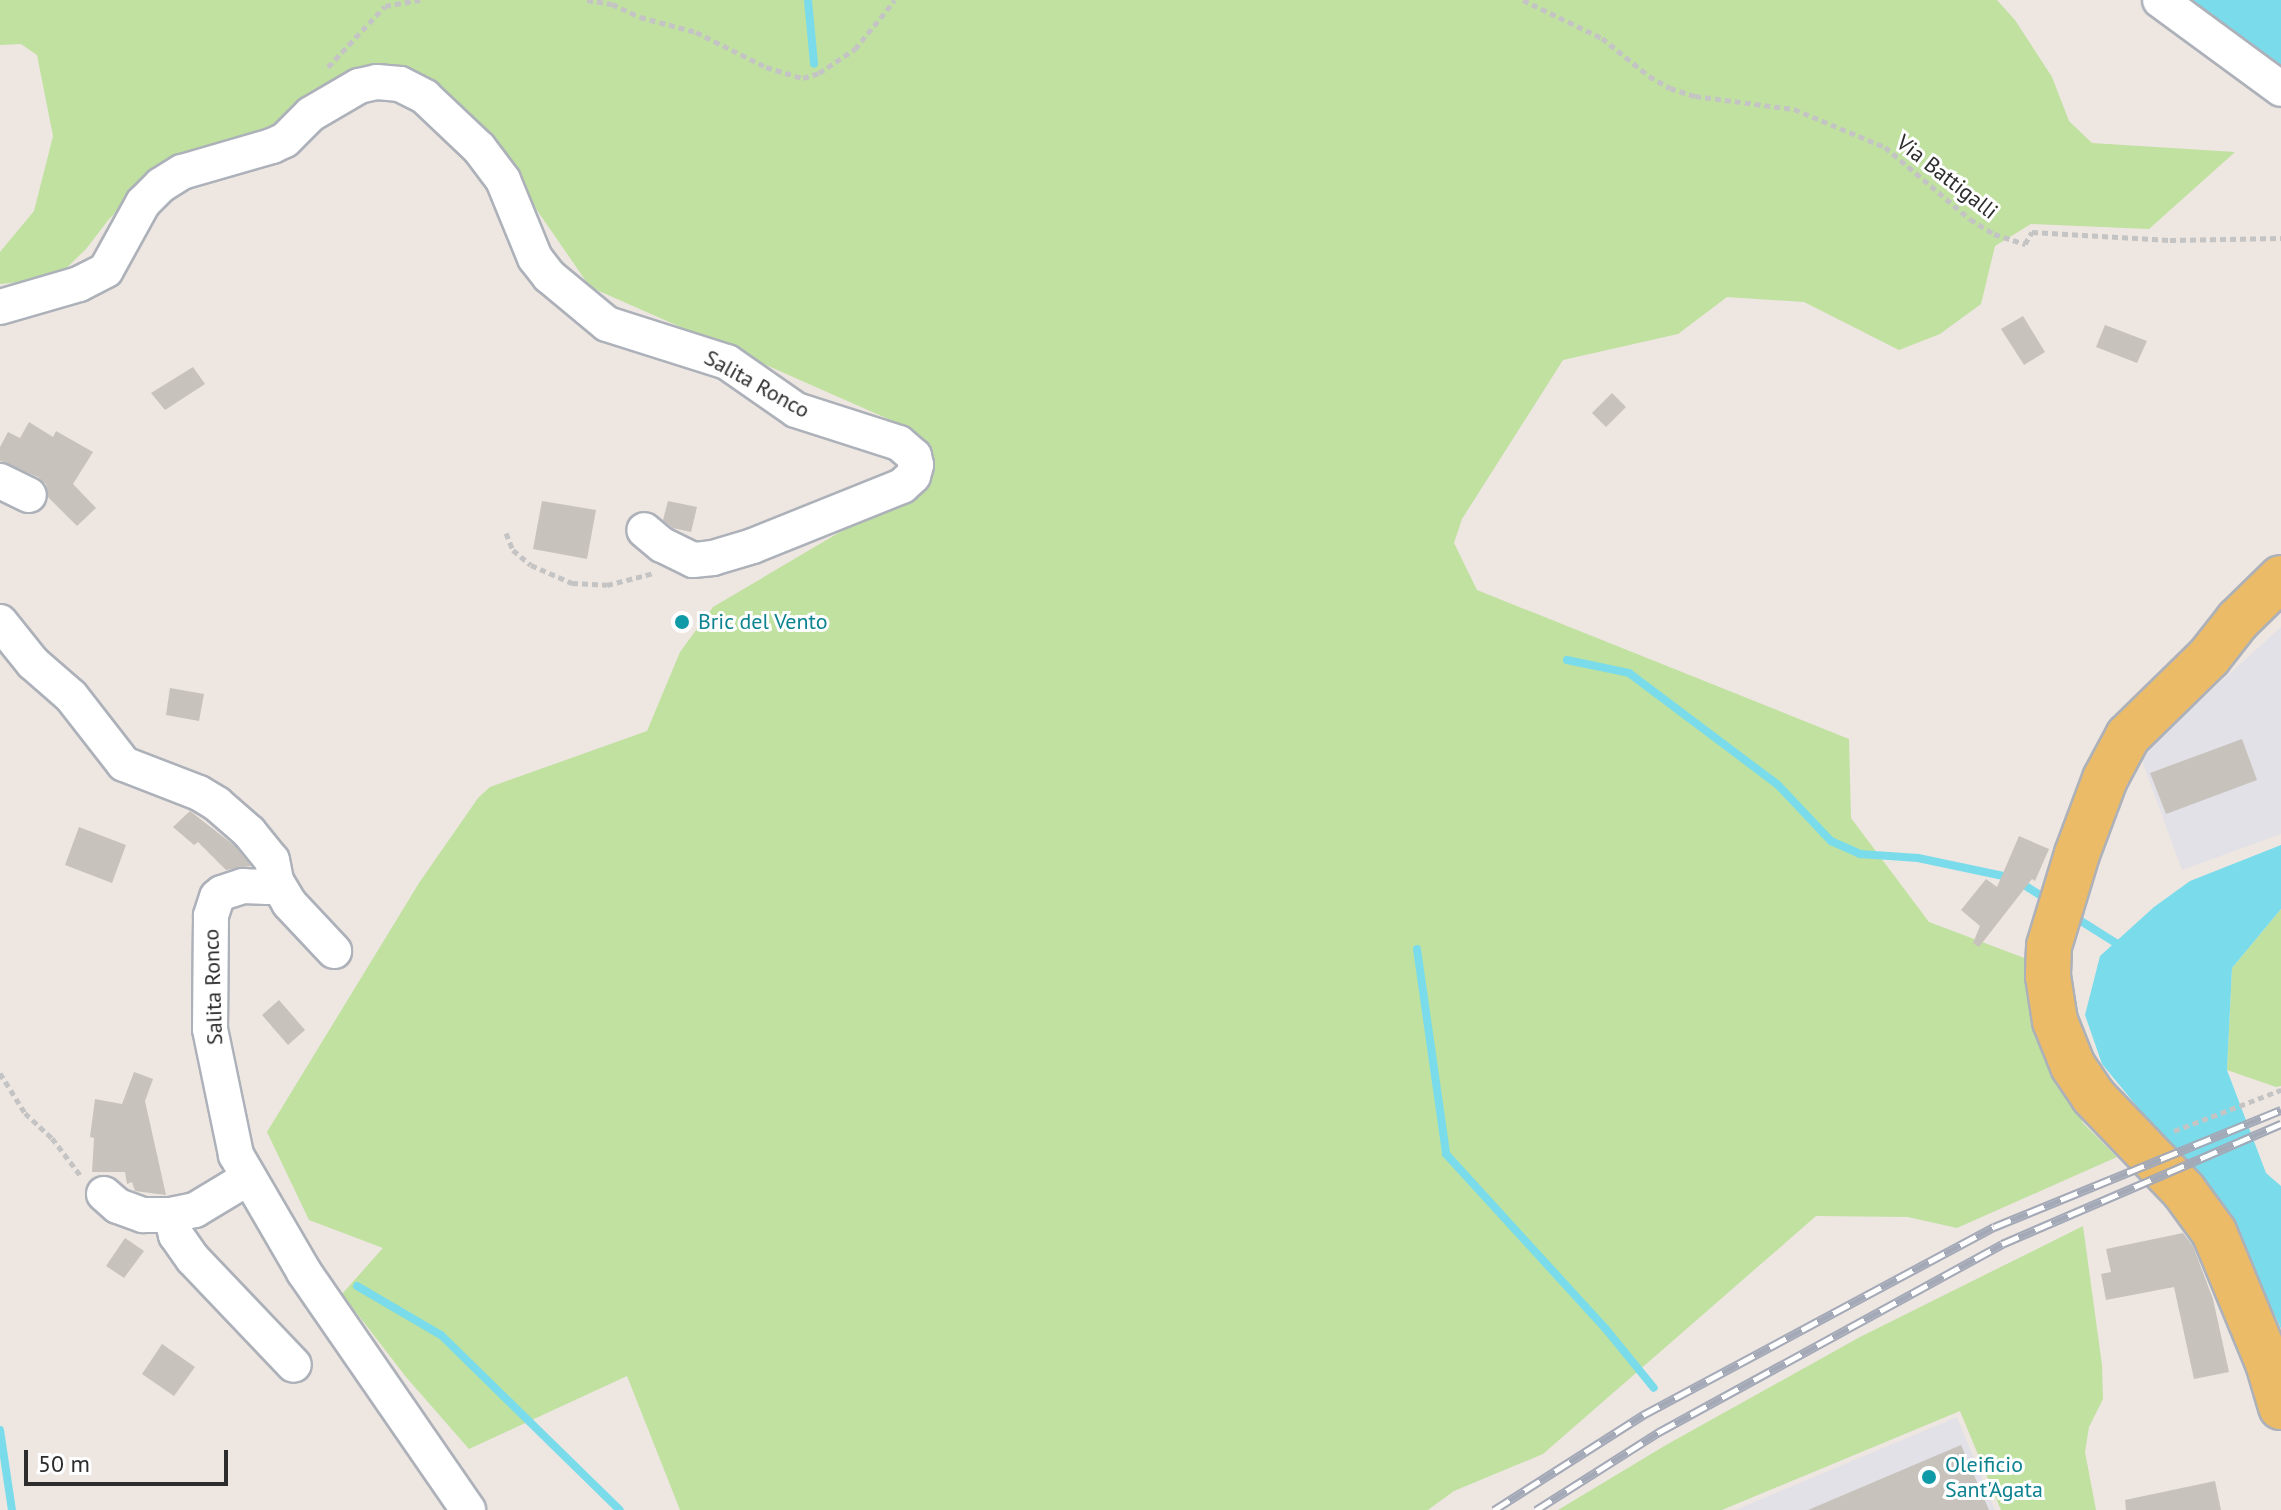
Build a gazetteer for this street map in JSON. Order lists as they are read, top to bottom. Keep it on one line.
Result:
{"streets":{"street":["Salita Ronco"],"path":["Via Battigalli"]},"places":["Bric del Vento","Oleificio Sant'Agata"],"scale_bar":"50 m"}
